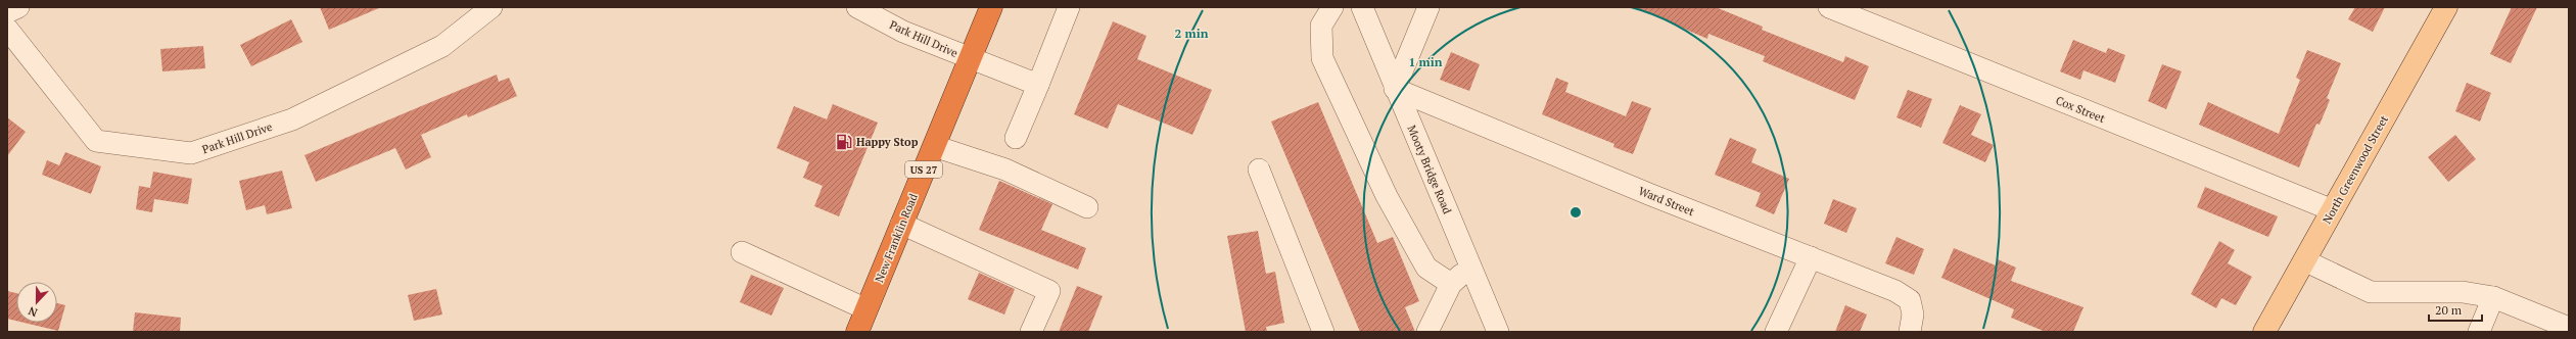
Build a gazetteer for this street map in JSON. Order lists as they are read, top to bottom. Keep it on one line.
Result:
{"streets":{"highway":["US 27","New Franklin Road"],"main road":["North Greenwood Street"],"street":["Park Hill Drive","Cox Street","Mooty Bridge Road","Ward Street"]},"crossings":[["Park Hill Drive","New Franklin Road"],["Cox Street","North Greenwood Street"],["Mooty Bridge Road","Ward Street"]],"places":{"fuel station":["Happy Stop"]},"scale_bar":"20 m","north":"bottom","rings":["2 min","1 min"]}
